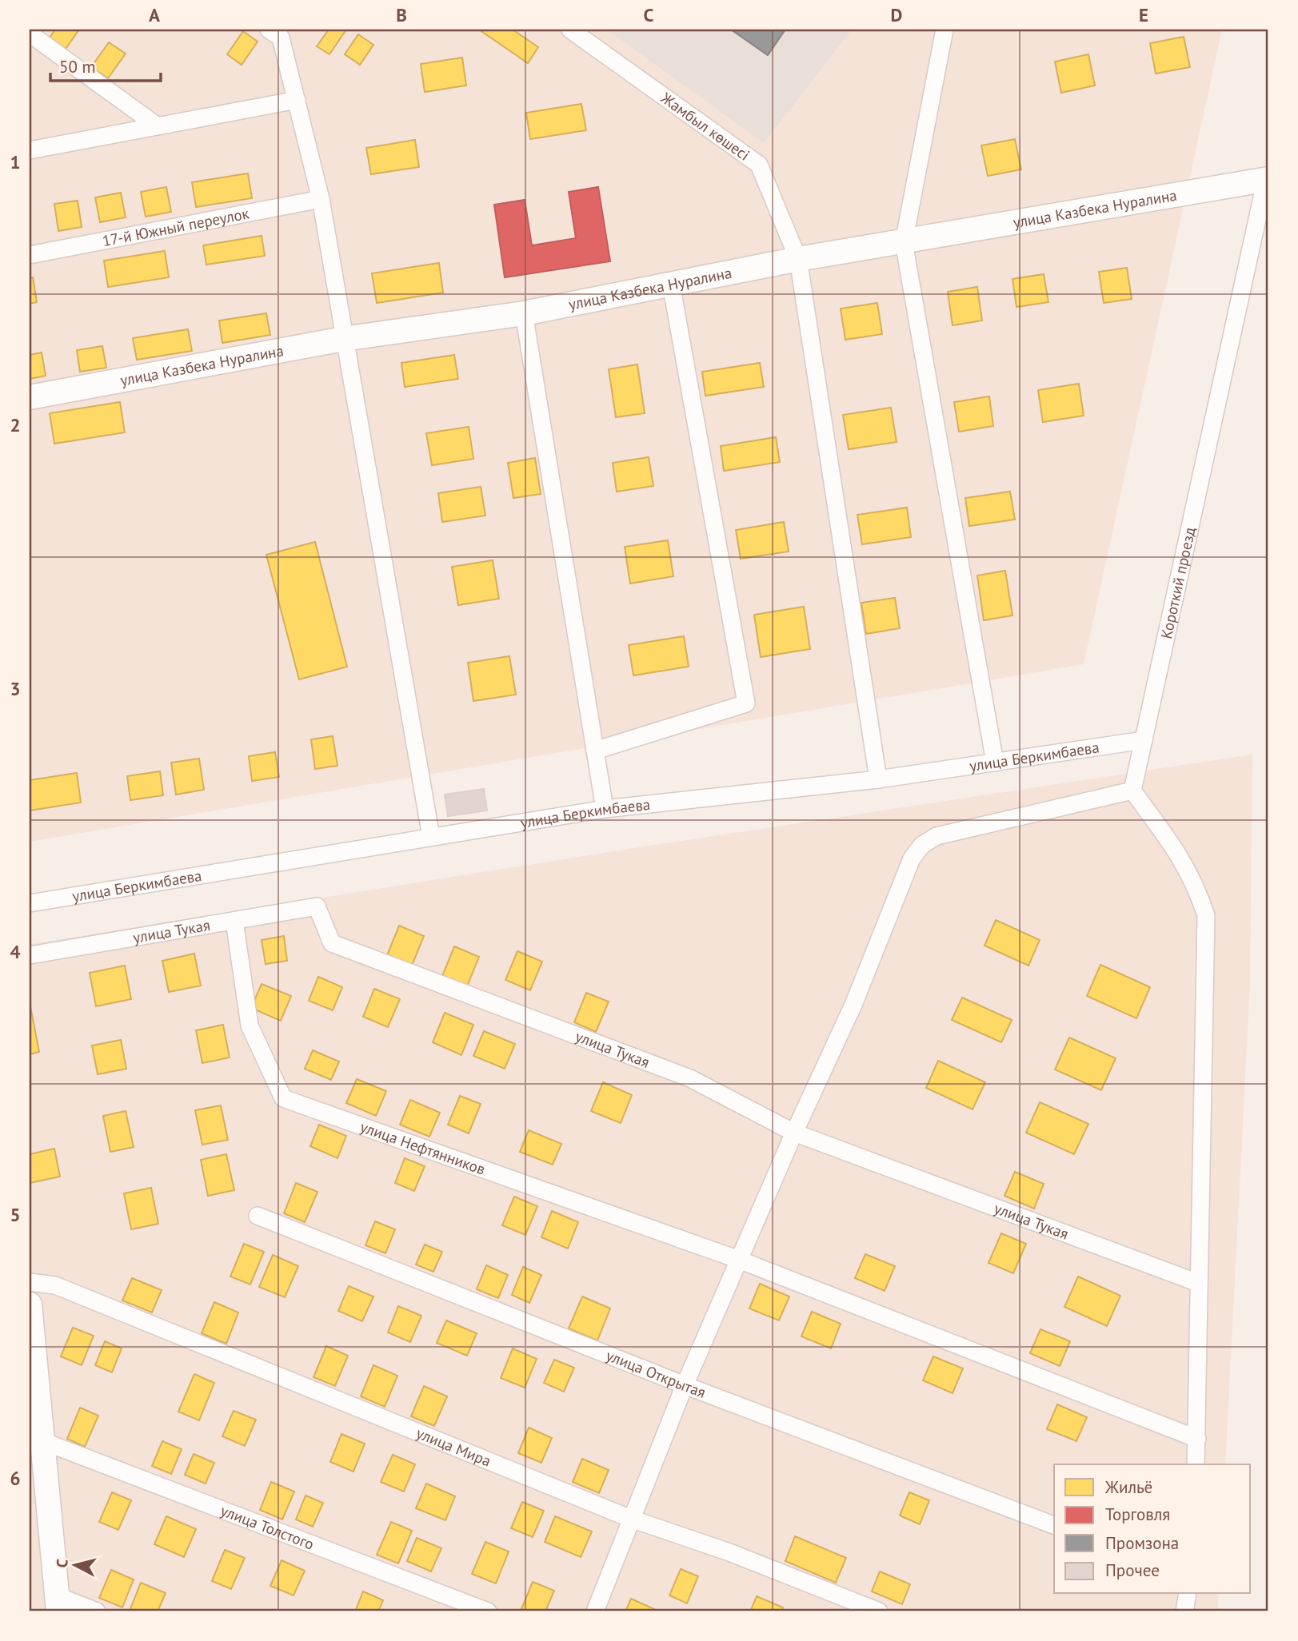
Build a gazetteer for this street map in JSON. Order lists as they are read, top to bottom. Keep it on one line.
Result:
{"streets":{"street":["Жамбыл көшесі","улица Казбека Нуралина","17-й Южный переулок","Короткий проезд","улица Беркимбаева","улица Тукая","улица Нефтянников","улица Открытая","улица Мира","улица Толстого"]},"crossings":[["Жамбыл көшесі","улица Казбека Нуралина"],["Жамбыл көшесі","улица Беркимбаева"],["улица Казбека Нуралина","Короткий проезд"],["Короткий проезд","улица Беркимбаева"],["улица Тукая","улица Нефтянников"]],"legend":["Жильё","Торговля","Промзона","Прочее"],"scale_bar":"50 m","north":"left","grid":{"columns":["A","B","C","D","E"],"rows":["1","2","3","4","5","6"]}}
